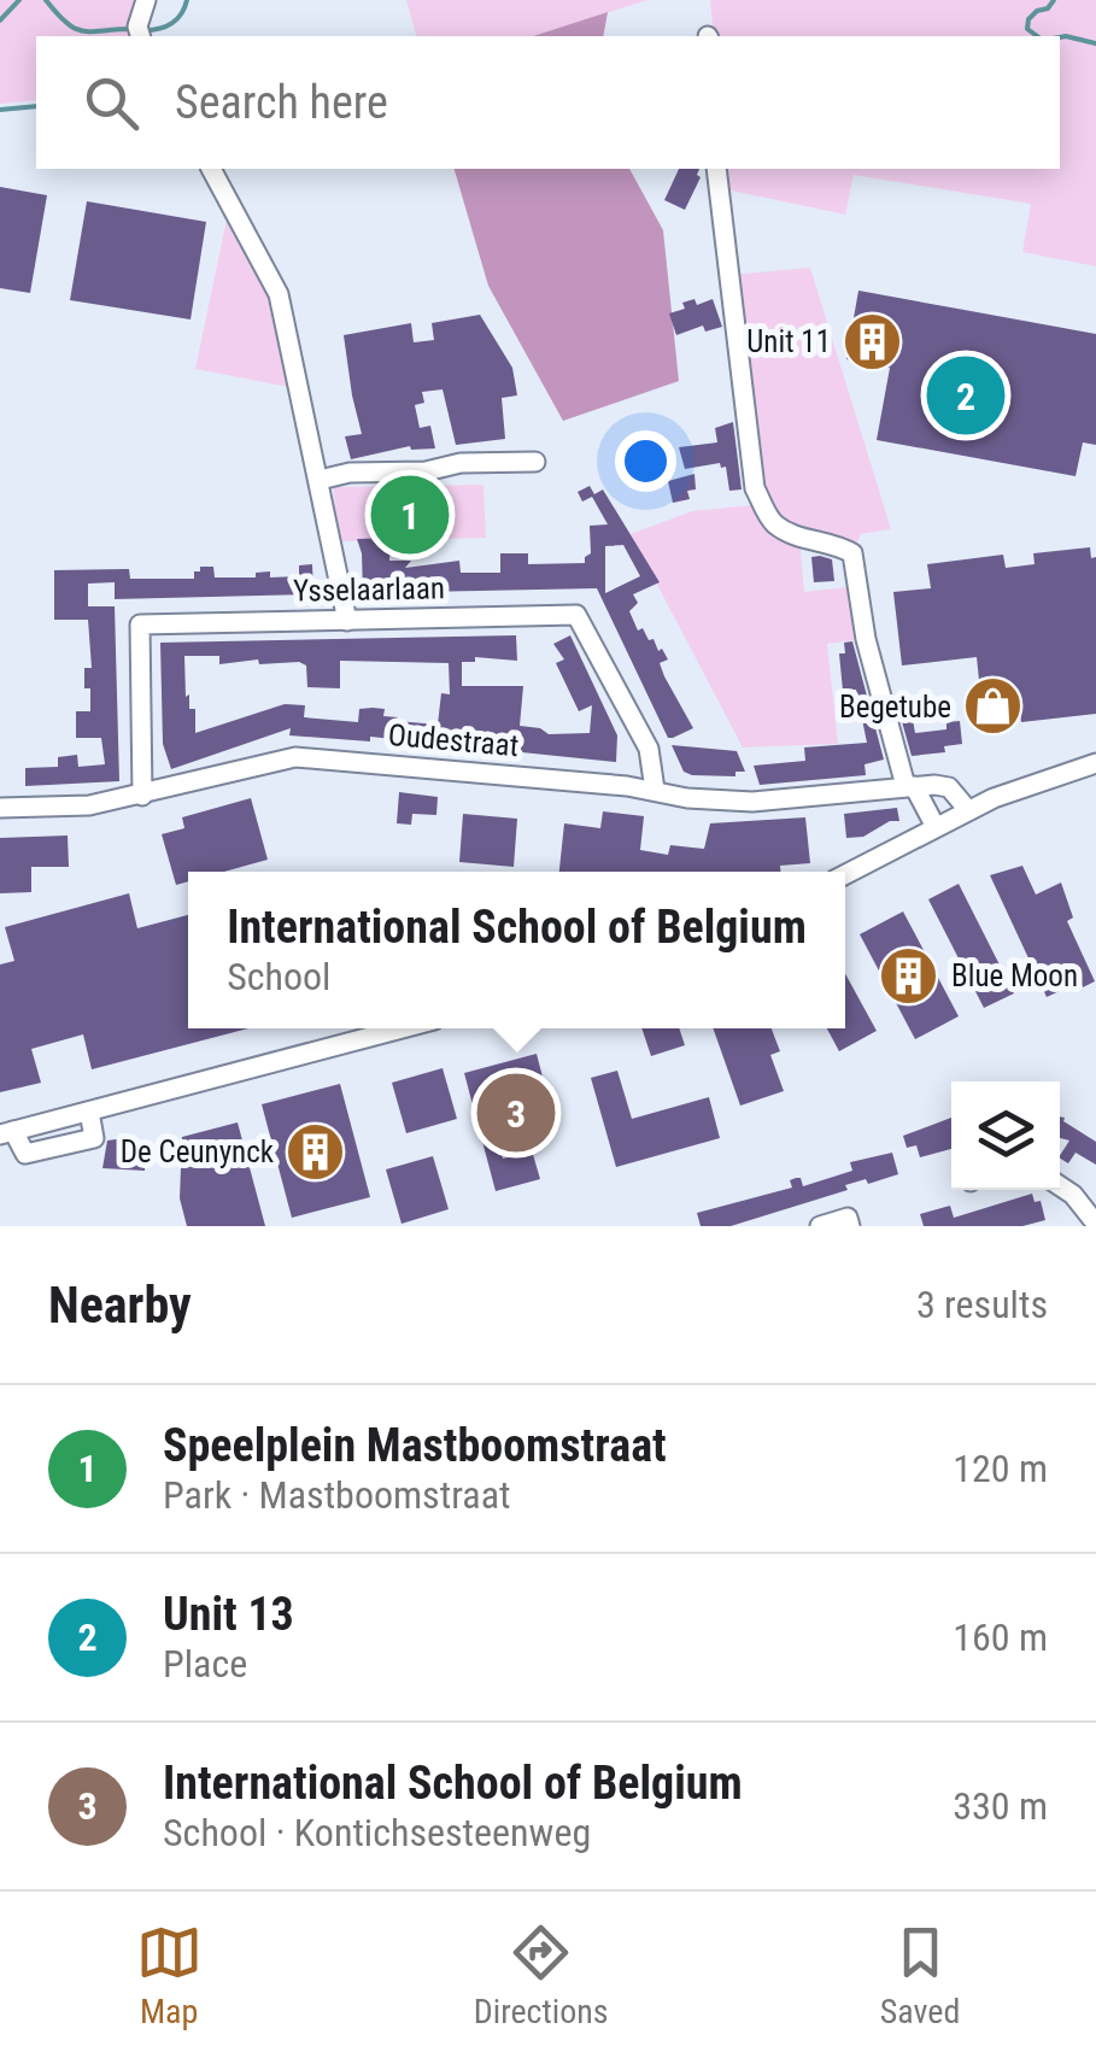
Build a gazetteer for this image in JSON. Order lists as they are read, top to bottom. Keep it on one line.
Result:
{"streets":{"street":["Ysselaarlaan","Oudestraat"]},"crossings":[["Ysselaarlaan","Oudestraat"]],"places":{"building":["Unit 11","Blue Moon","De Ceunynck"],"shop":["Begetube"]},"page":{"search":"Search here","pins":["2","1","3"],"popup":["International School of Belgium","School"],"heading":["Nearby","3 results"],"list":[{"mark":"1","name":"Speelplein Mastboomstraat","note":"Park · Mastboomstraat","value":"120 m"},{"mark":"2","name":"Unit 13","note":"Place","value":"160 m"},{"mark":"3","name":"International School of Belgium","note":"School · Kontichsesteenweg","value":"330 m"}],"nav":["Map","Directions","Saved"]}}
